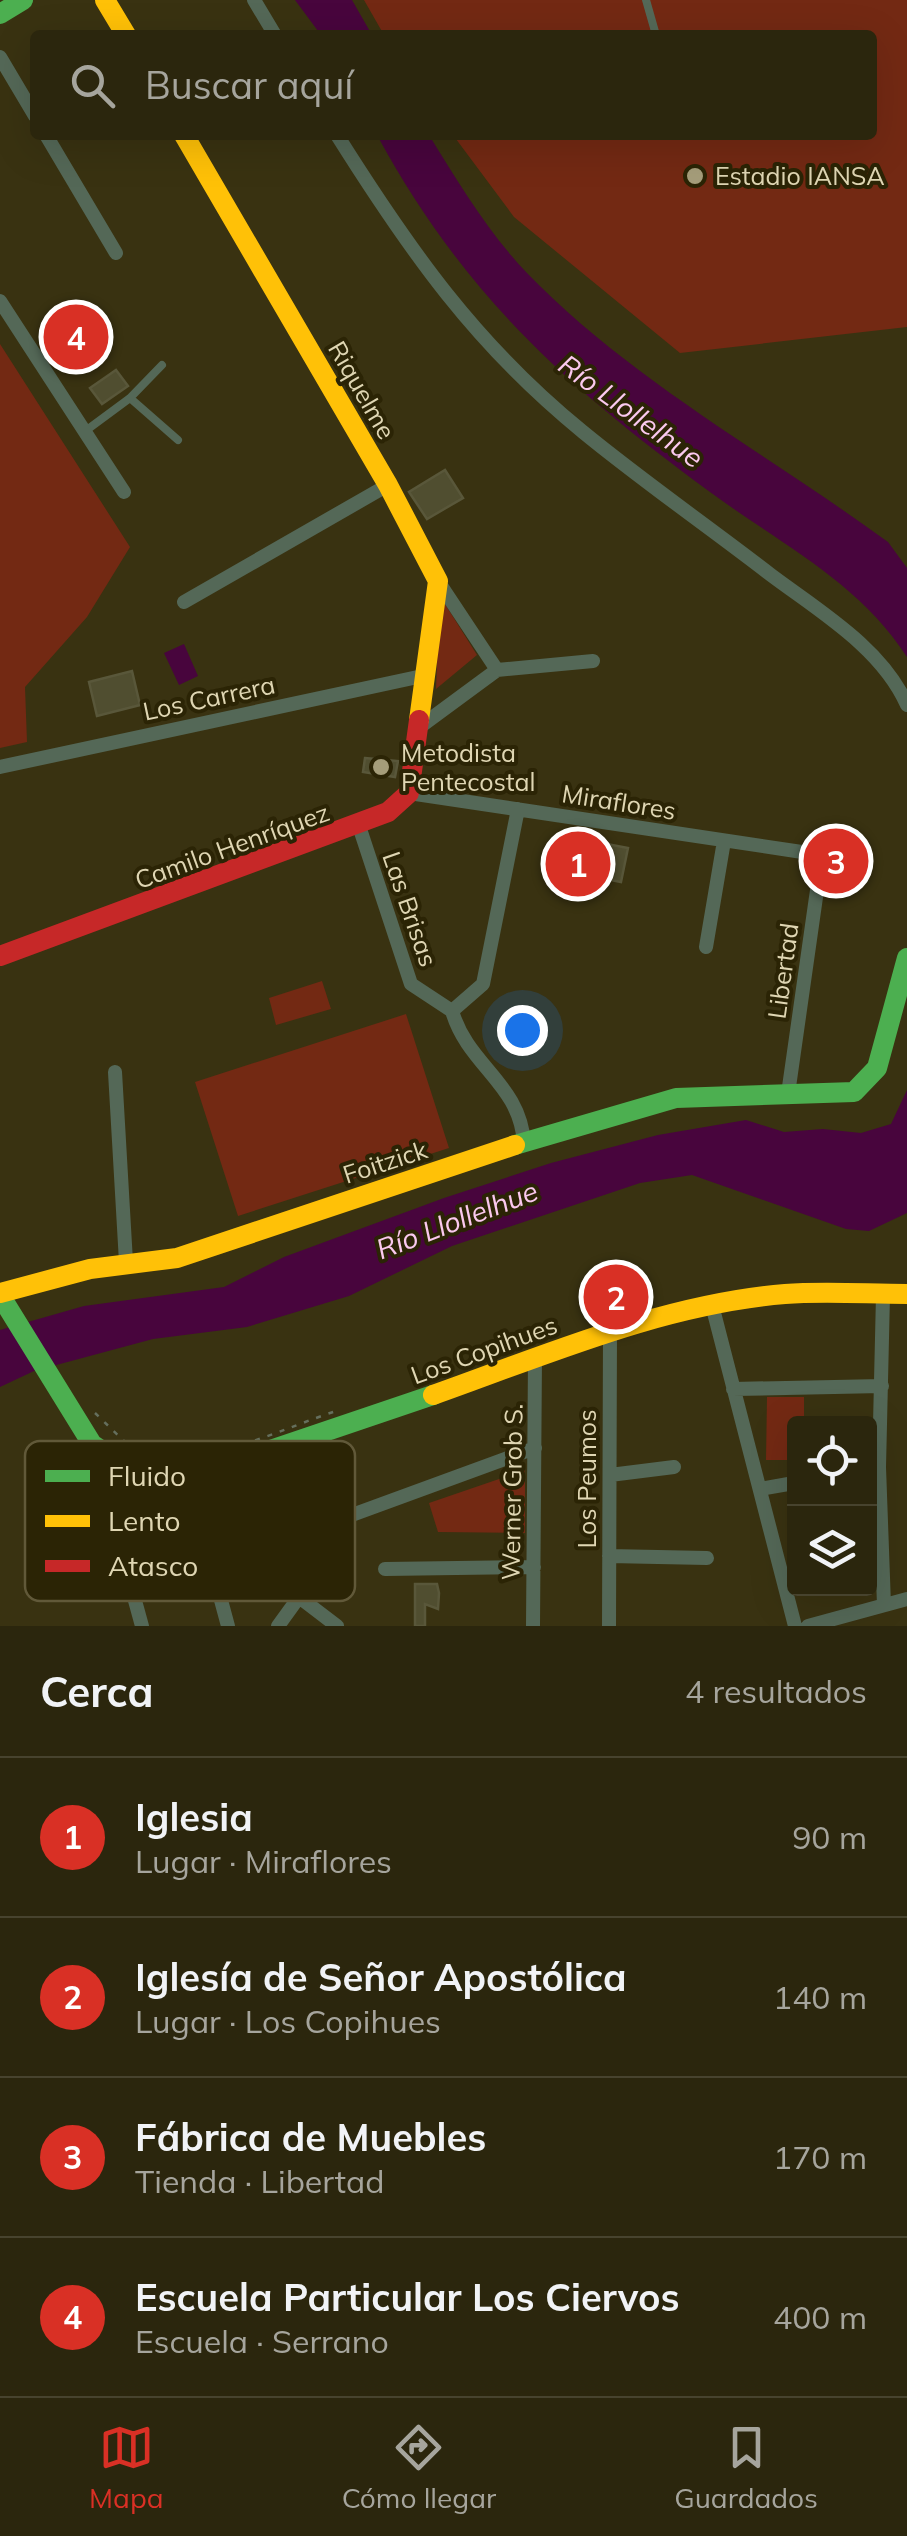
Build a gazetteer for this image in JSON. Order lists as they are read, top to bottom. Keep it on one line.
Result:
{"streets":{"main road":["Riquelme","Camilo Henríquez","Foitzick","Los Copihues"],"street":["Los Carrera","Miraflores","Las Brisas","Libertad","Los Peumos","Werner Grob S."]},"crossings":[["Miraflores","Camilo Henríquez"],["Miraflores","Libertad"],["Camilo Henríquez","Las Brisas"],["Las Brisas","Foitzick"],["Libertad","Foitzick"],["Los Copihues","Los Peumos"],["Los Copihues","Werner Grob S."]],"water":["Río Llollelhue"],"places":["Estadio IANSA","Metodista Pentecostal"],"legend":["Fluido","Lento","Atasco"],"page":{"search":"Buscar aquí","pins":["4","3","1","2"],"heading":["Cerca","4 resultados"],"list":[{"mark":"1","name":"Iglesia","note":"Lugar · Miraflores","value":"90 m"},{"mark":"2","name":"Iglesía de Señor Apostólica","note":"Lugar · Los Copihues","value":"140 m"},{"mark":"3","name":"Fábrica de Muebles","note":"Tienda · Libertad","value":"170 m"},{"mark":"4","name":"Escuela Particular Los Ciervos","note":"Escuela · Serrano","value":"400 m"}],"nav":["Mapa","Cómo llegar","Guardados"]}}
